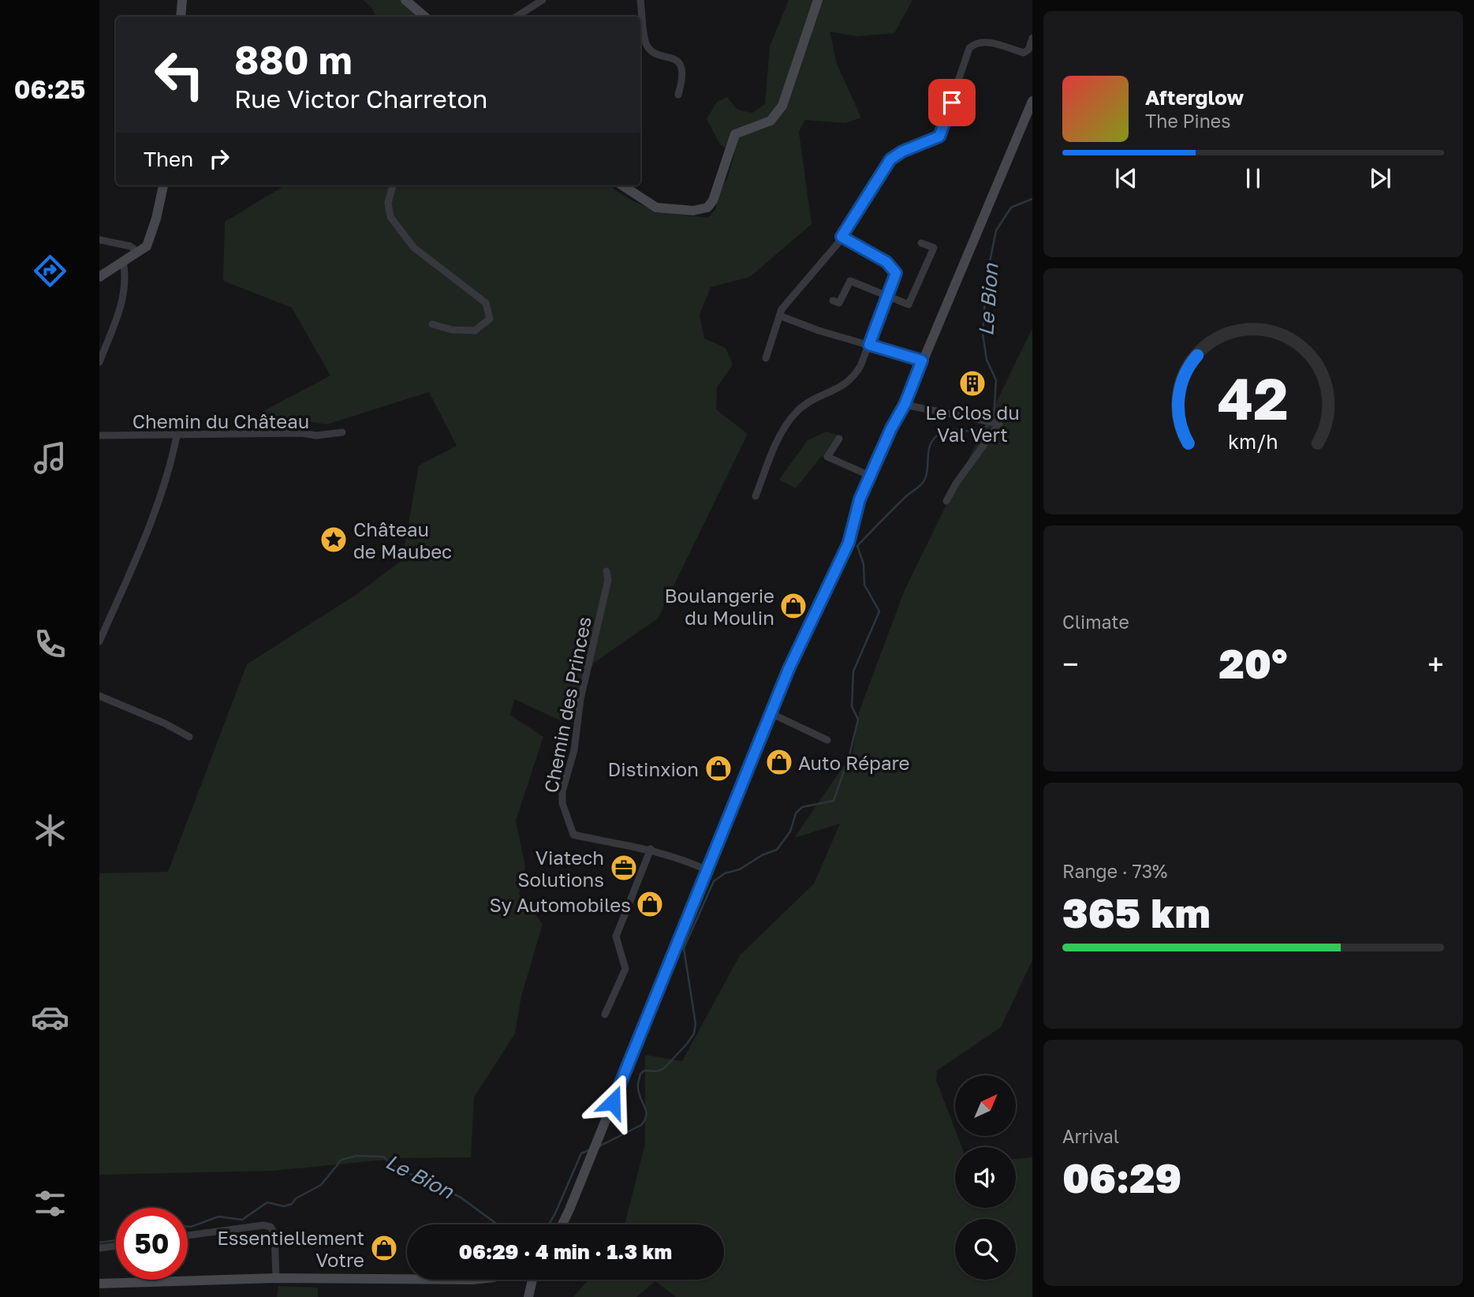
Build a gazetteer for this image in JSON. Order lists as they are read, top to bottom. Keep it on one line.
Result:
{"streets":{"street":["Chemin du Château","Chemin des Princes"]},"water":["Le Bion"],"places":{"building":["Le Clos du Val Vert"],"place":["Château de Maubec"],"shop":["Boulangerie du Moulin","Auto Répare","Distinxion","Sy Automobiles","Essentiellement Votre"],"office":["Viatech Solutions"]},"north":"top right","page":{"tabs":"06:25","turn":["880 m","Rue Victor Charreton"],"song":["Afterglow","The Pines"],"then":"Then","tile":["Climate",["Range · 73%","365 km"],["Arrival","06:29"]],"heat":["−","20°","+"],"limit":"50","trip":"06:29 · 4 min · 1.3 km","gauge":["42","km/h"]}}
